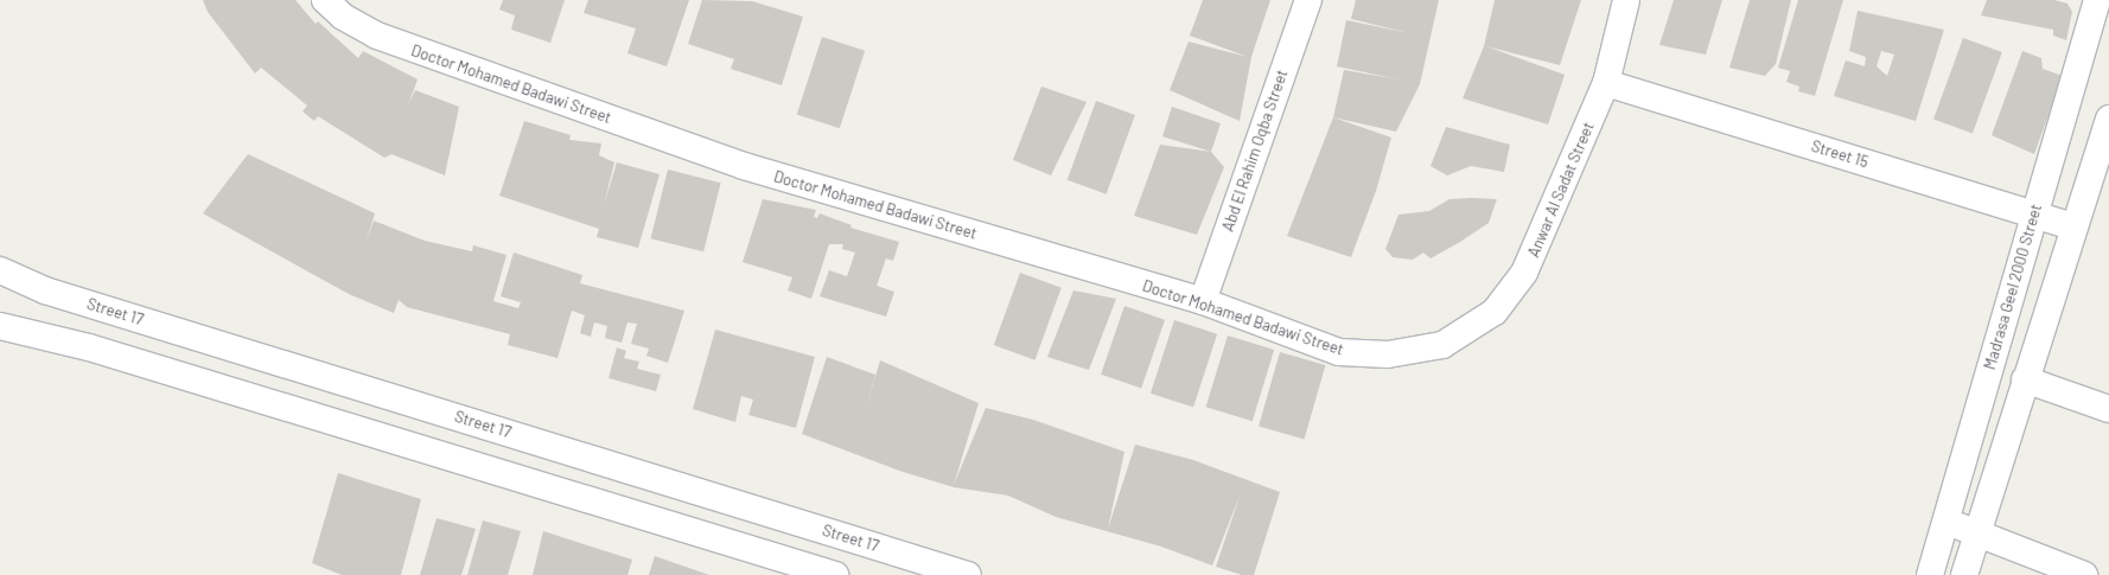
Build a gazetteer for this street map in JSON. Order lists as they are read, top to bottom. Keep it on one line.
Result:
{"streets":{"street":["Doctor Mohamed Badawi Street","Abd El Rahim Oqba Street","Street 15","Anwar Al Sadat Street","Madrasa Geel 2000 Street","Street 17"]},"crossings":[["Doctor Mohamed Badawi Street","Abd El Rahim Oqba Street"],["Doctor Mohamed Badawi Street","Anwar Al Sadat Street"],["Street 15","Anwar Al Sadat Street"],["Street 15","Madrasa Geel 2000 Street"]]}
